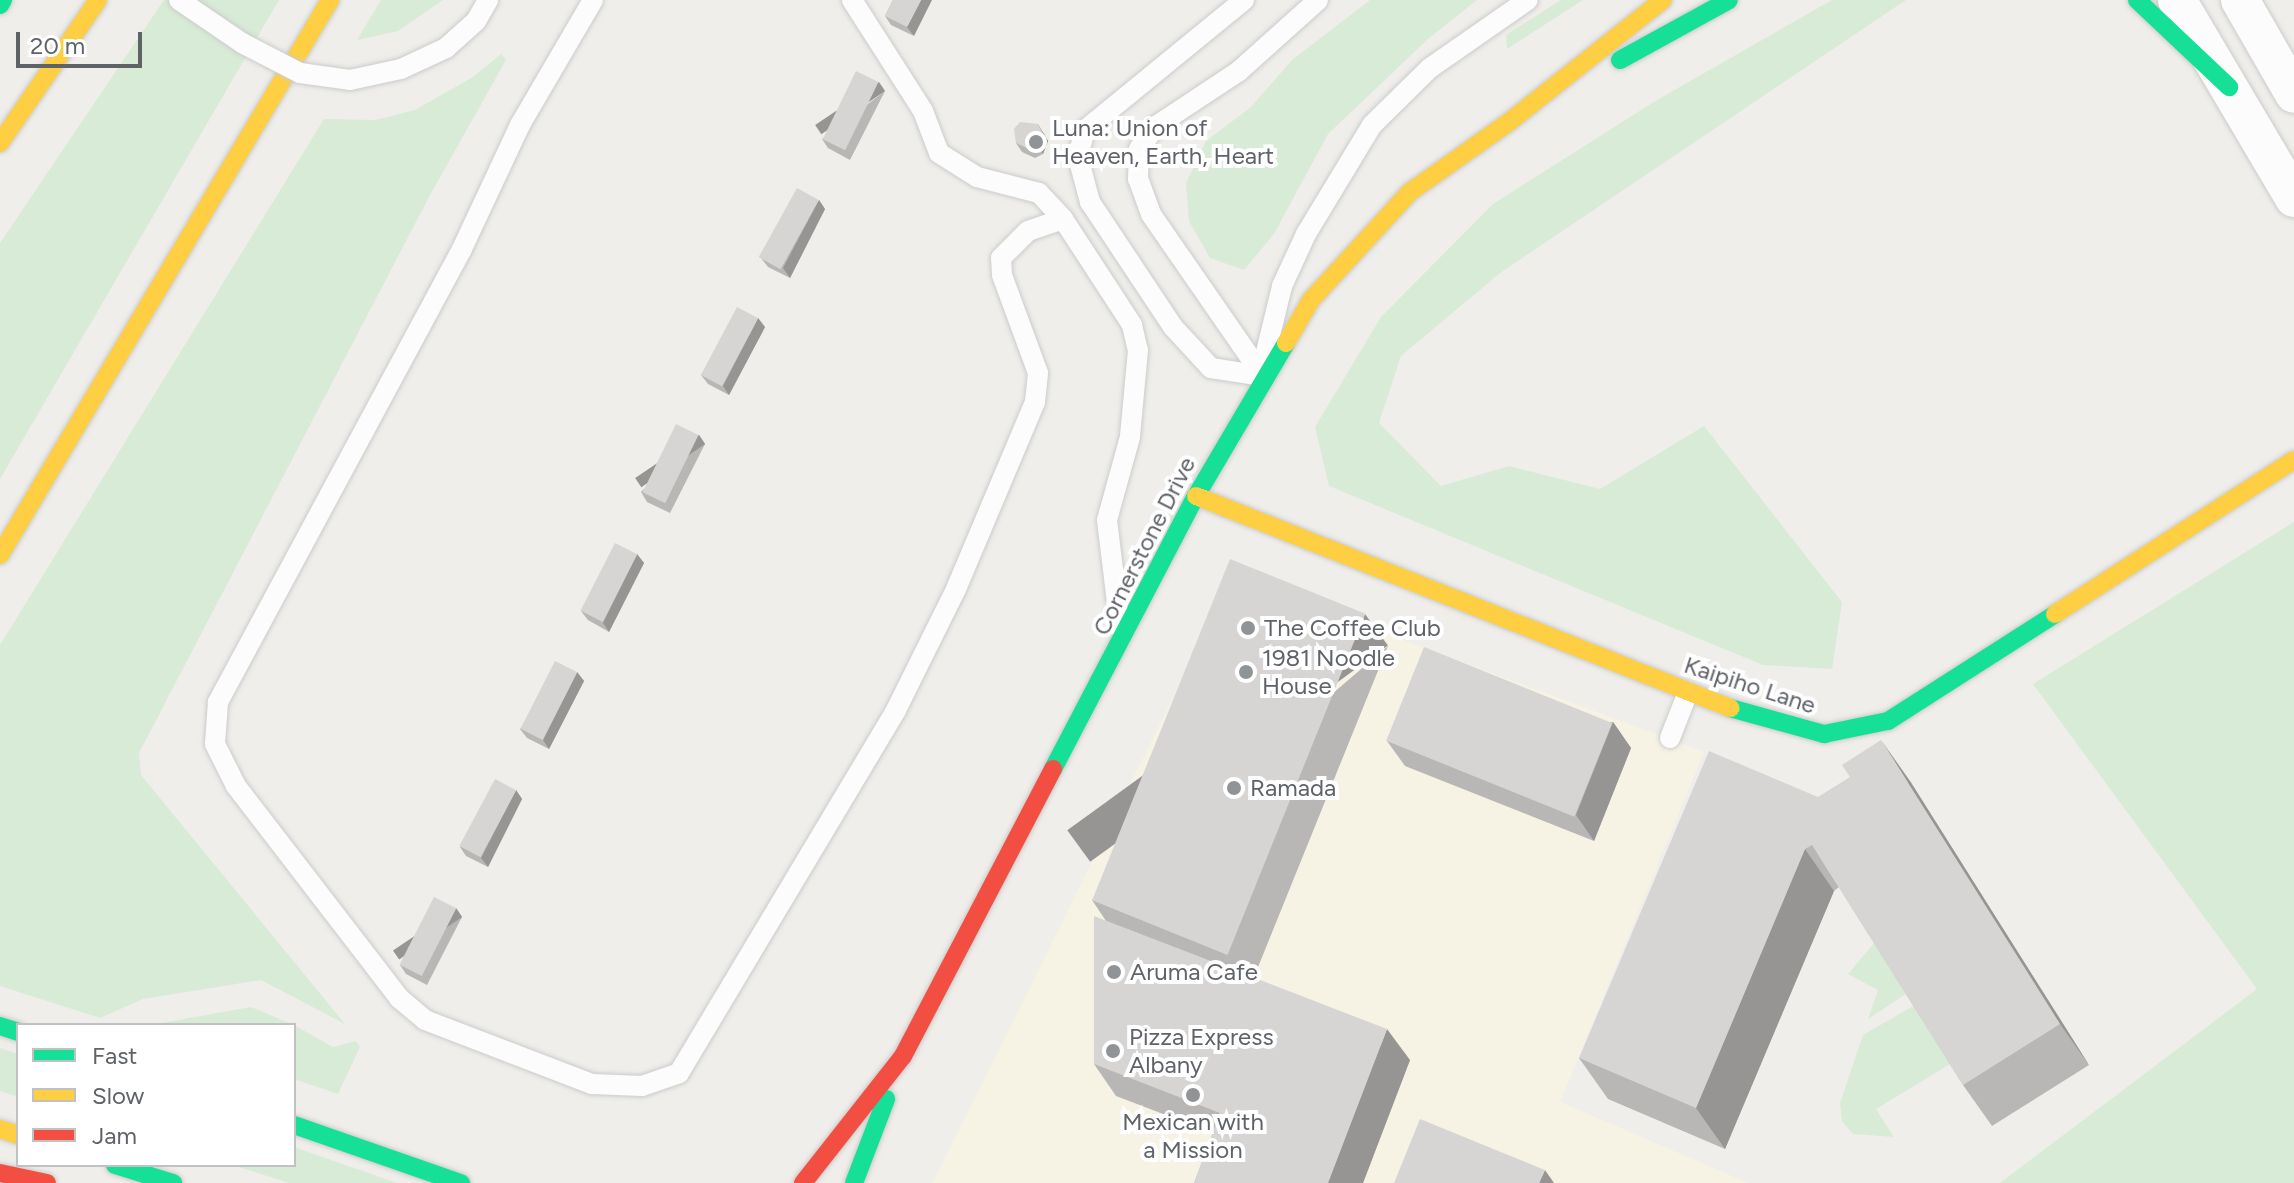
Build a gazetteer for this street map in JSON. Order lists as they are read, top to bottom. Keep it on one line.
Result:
{"streets":{"main road":["Cornerstone Drive","Kaipiho Lane"]},"crossings":[["Cornerstone Drive","Kaipiho Lane"]],"places":["Luna: Union of Heaven, Earth, Heart","The Coffee Club","1981 Noodle House","Ramada","Aruma Cafe","Pizza Express Albany","Mexican with a Mission"],"legend":["Fast","Slow","Jam"],"scale_bar":"20 m"}
